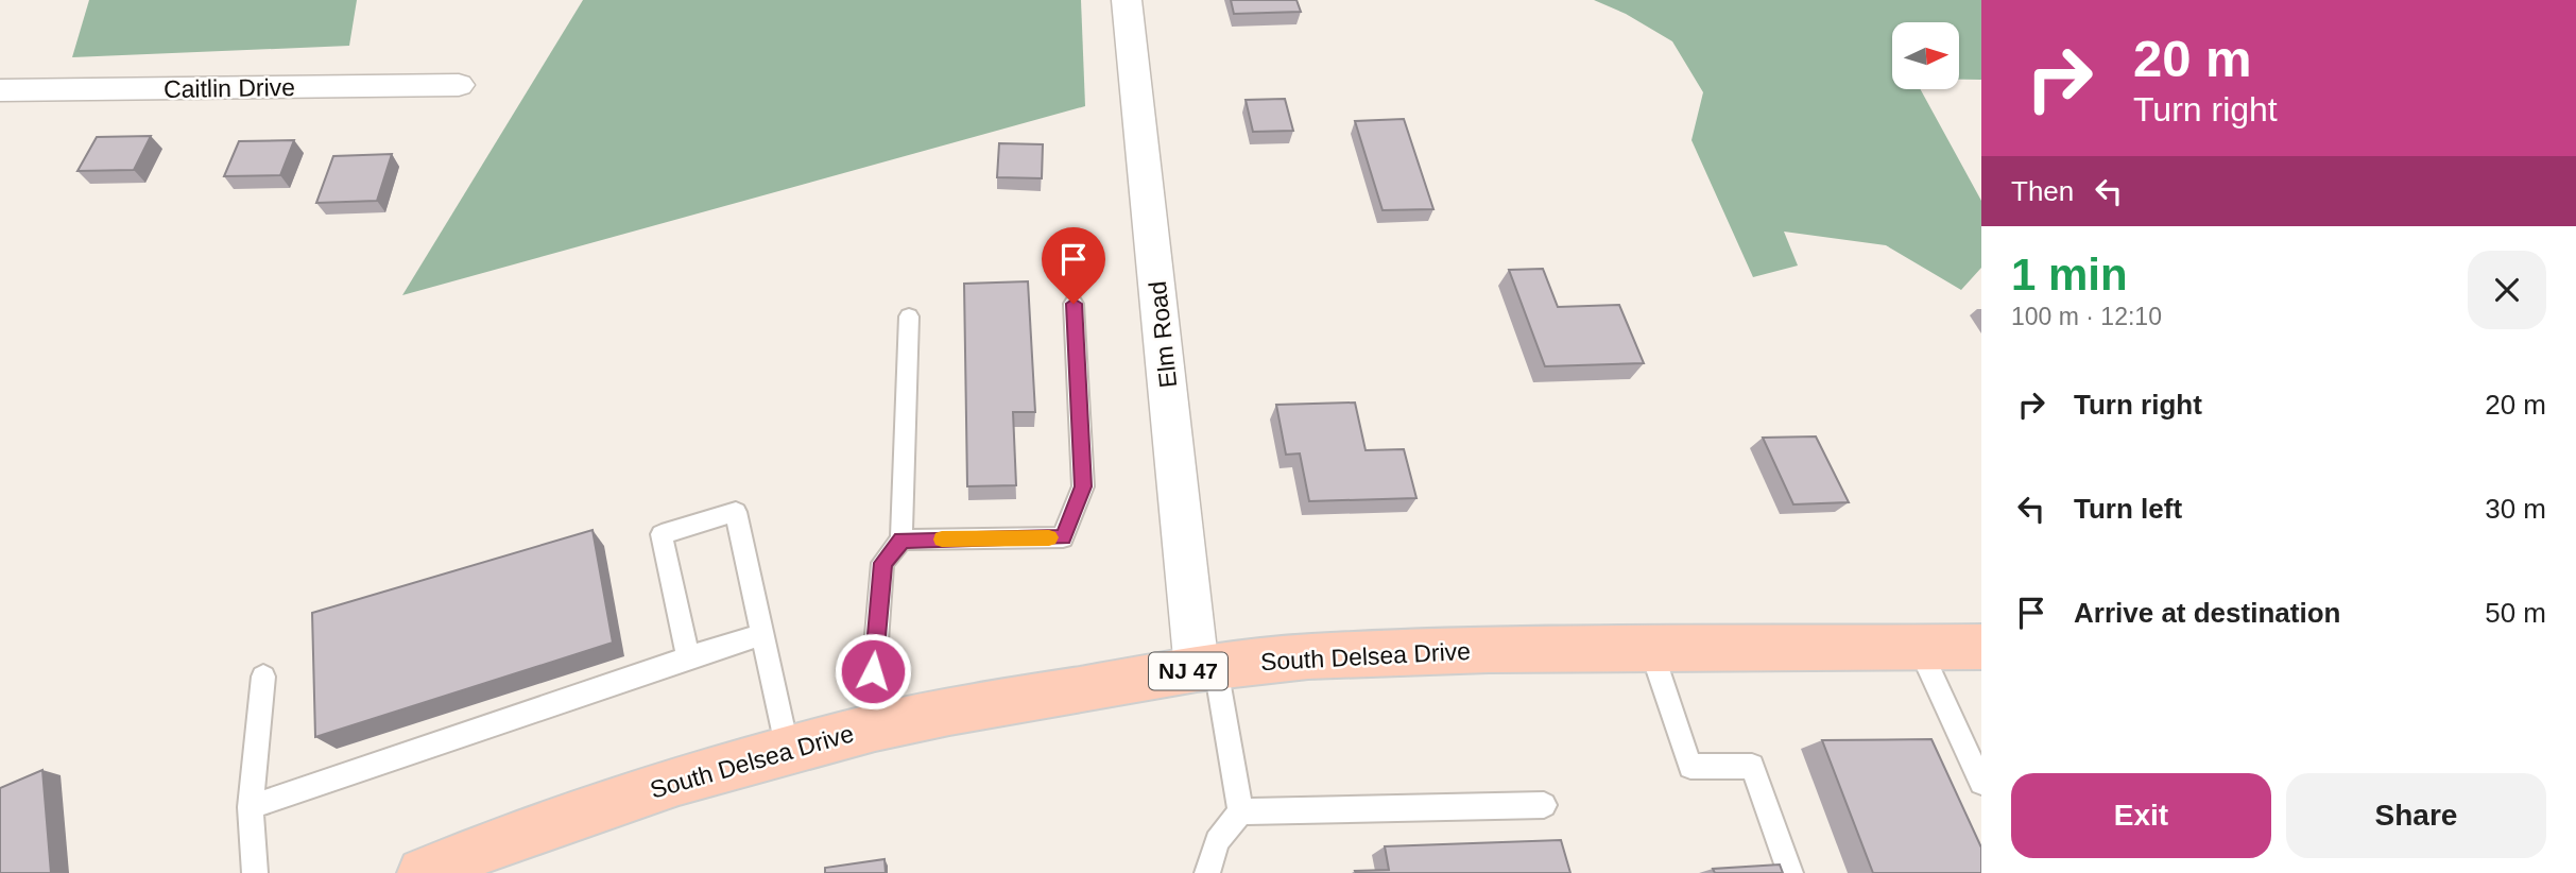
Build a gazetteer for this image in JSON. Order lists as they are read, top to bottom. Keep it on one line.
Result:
{"streets":{"main road":["South Delsea Drive","NJ 47"],"street":["Caitlin Drive","Elm Road"]},"crossings":[["Elm Road","South Delsea Drive"]],"north":"right","page":{"turn":["20 m","Turn right"],"then":"Then","heading":["1 min","100 m · 12:10"],"list":[{"name":"Turn right","value":"20 m"},{"name":"Turn left","value":"30 m"},{"name":"Arrive at destination","value":"50 m"}],"buttons":["Exit","Share"]}}
